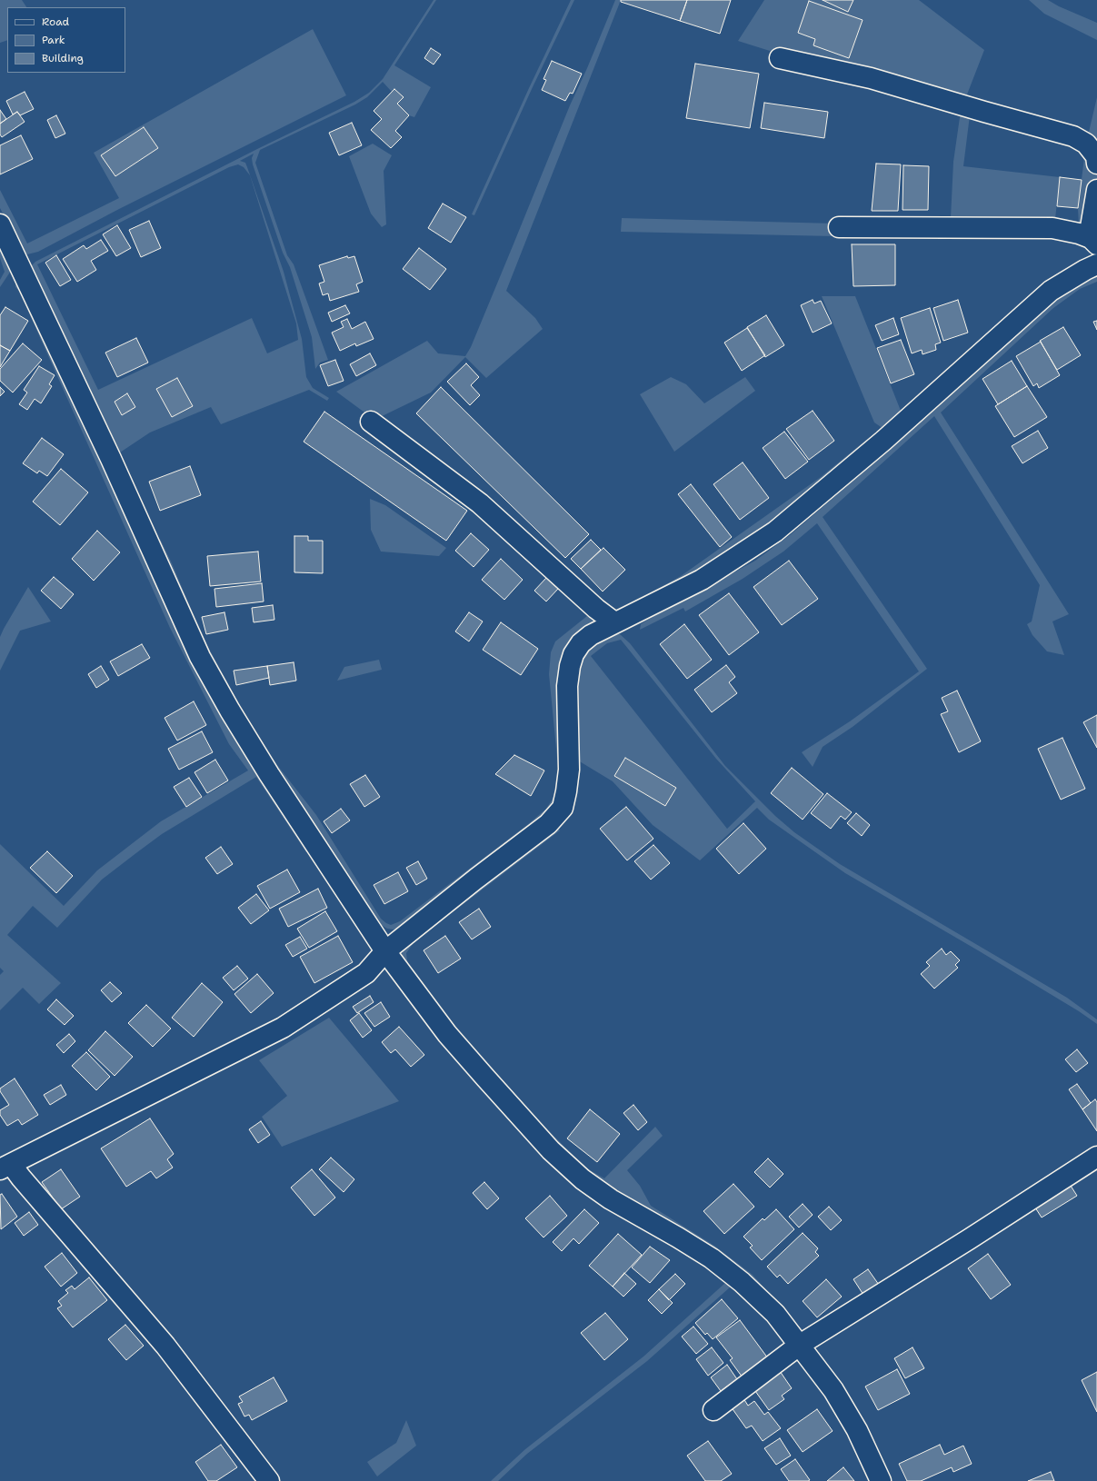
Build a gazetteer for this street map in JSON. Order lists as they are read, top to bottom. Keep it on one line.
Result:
{"legend":["Road","Park","Building"]}
